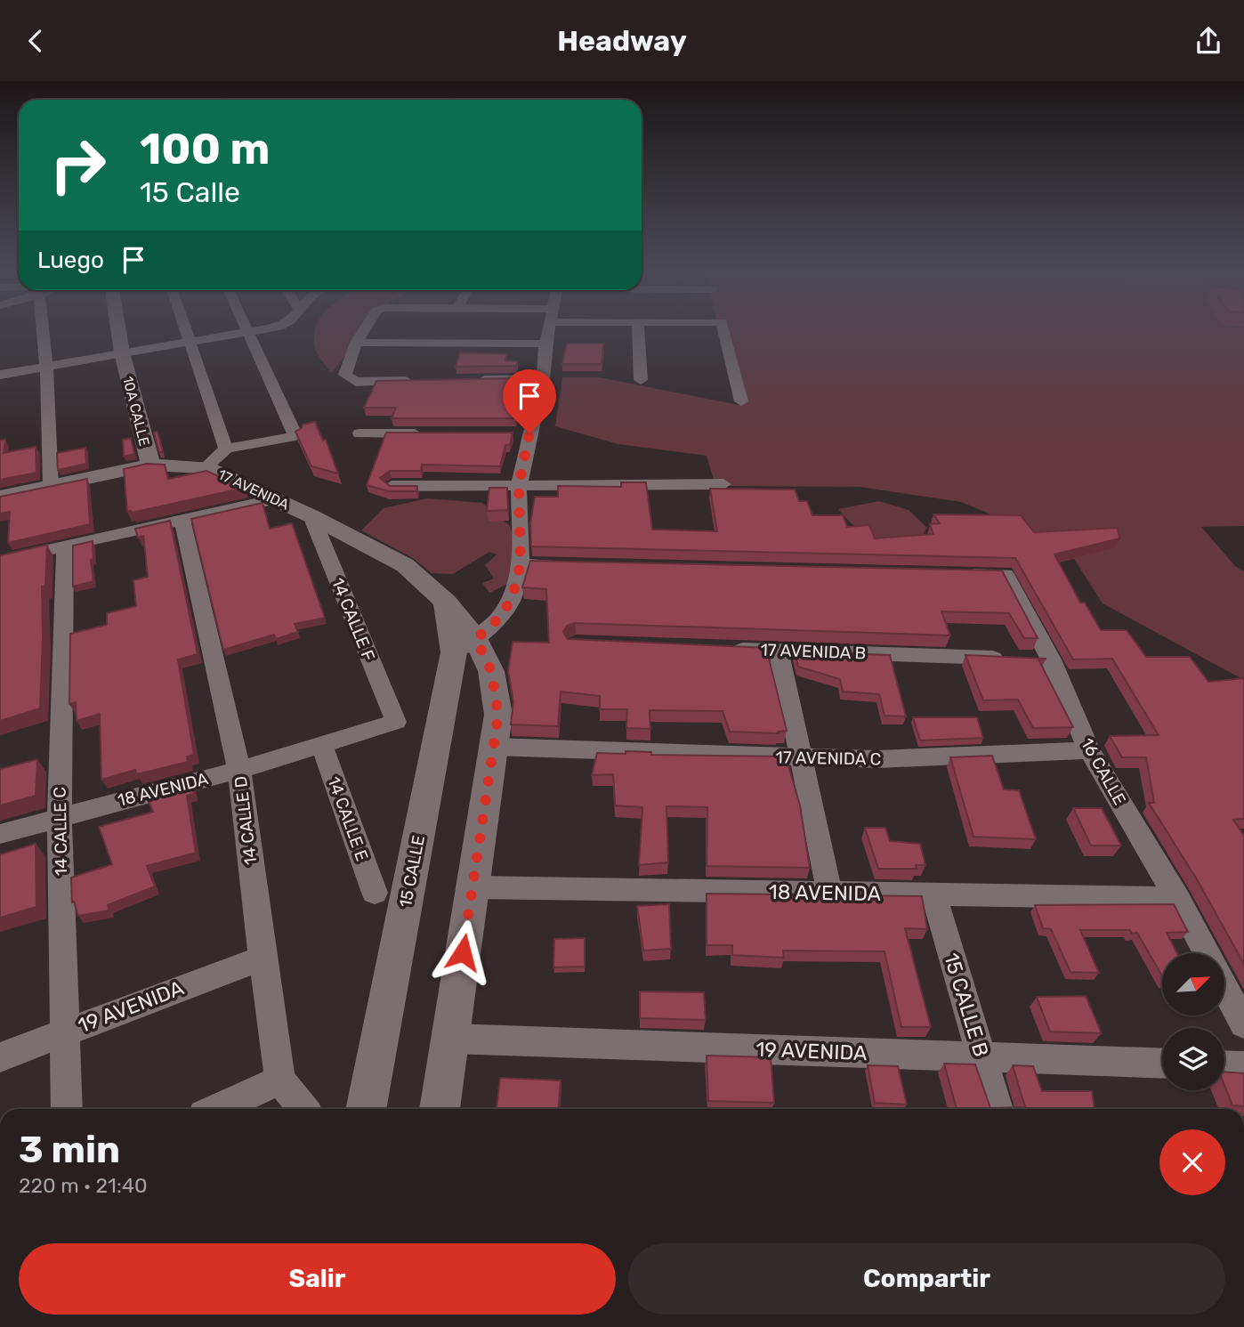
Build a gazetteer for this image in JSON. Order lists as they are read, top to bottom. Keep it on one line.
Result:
{"streets":{"street":["10A CALLE","17 AVENIDA","14 CALLE F","17 AVENIDA B","17 AVENIDA C","16 CALLE","18 AVENIDA","14 CALLE E","14 CALLE D","14 CALLE C","15 CALLE","15 CALLE B","19 AVENIDA"]},"crossings":[["10A CALLE","17 AVENIDA"],["17 AVENIDA","14 CALLE F"],["17 AVENIDA","15 CALLE"],["14 CALLE F","18 AVENIDA"],["17 AVENIDA B","16 CALLE"],["17 AVENIDA C","16 CALLE"],["16 CALLE","18 AVENIDA"],["18 AVENIDA","14 CALLE E"],["18 AVENIDA","14 CALLE D"],["18 AVENIDA","14 CALLE C"],["18 AVENIDA","15 CALLE B"],["14 CALLE D","19 AVENIDA"],["14 CALLE C","19 AVENIDA"],["15 CALLE B","19 AVENIDA"]],"north":"top right","page":{"header":"Headway","turn":["100 m","15 Calle"],"then":"Luego","heading":["3 min","220 m · 21:40"],"buttons":["Salir","Compartir"]}}
